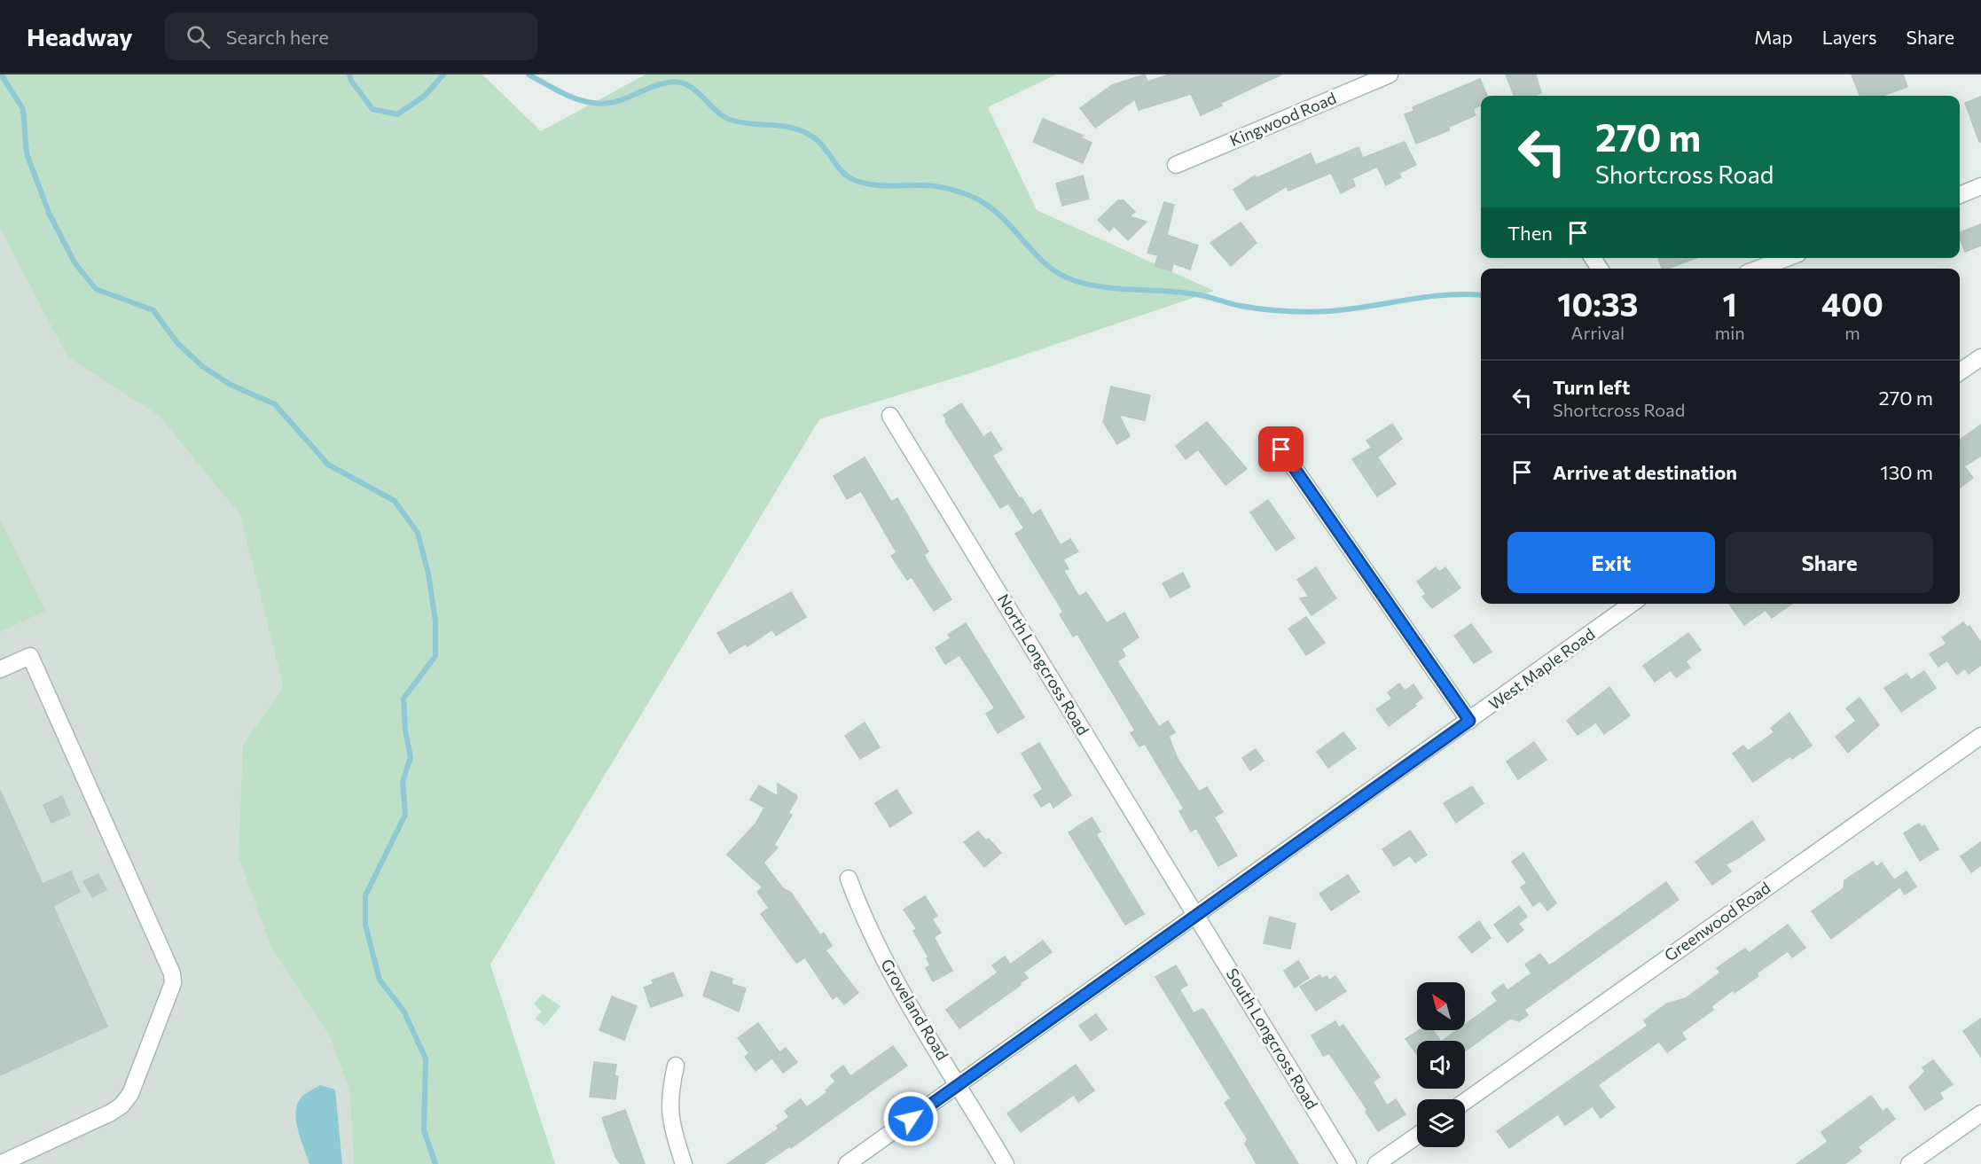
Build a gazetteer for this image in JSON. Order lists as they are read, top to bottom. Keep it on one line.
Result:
{"streets":{"street":["Kingwood Road","North Longcross Road","West Maple Road","Greenwood Road","Groveland Road","South Longcross Road"]},"crossings":[["North Longcross Road","West Maple Road"],["North Longcross Road","South Longcross Road"],["West Maple Road","Groveland Road"],["West Maple Road","South Longcross Road"]],"north":"top left","page":{"header":"Headway","search":"Search here","nav":["Map","Layers","Share"],"turn":["270 m","Shortcross Road"],"then":"Then","eta":["10:33","Arrival","1","min","400","m"],"list":[{"name":"Turn left","note":"Shortcross Road","value":"270 m"},{"name":"Arrive at destination","value":"130 m"}],"buttons":["Exit","Share"]}}
